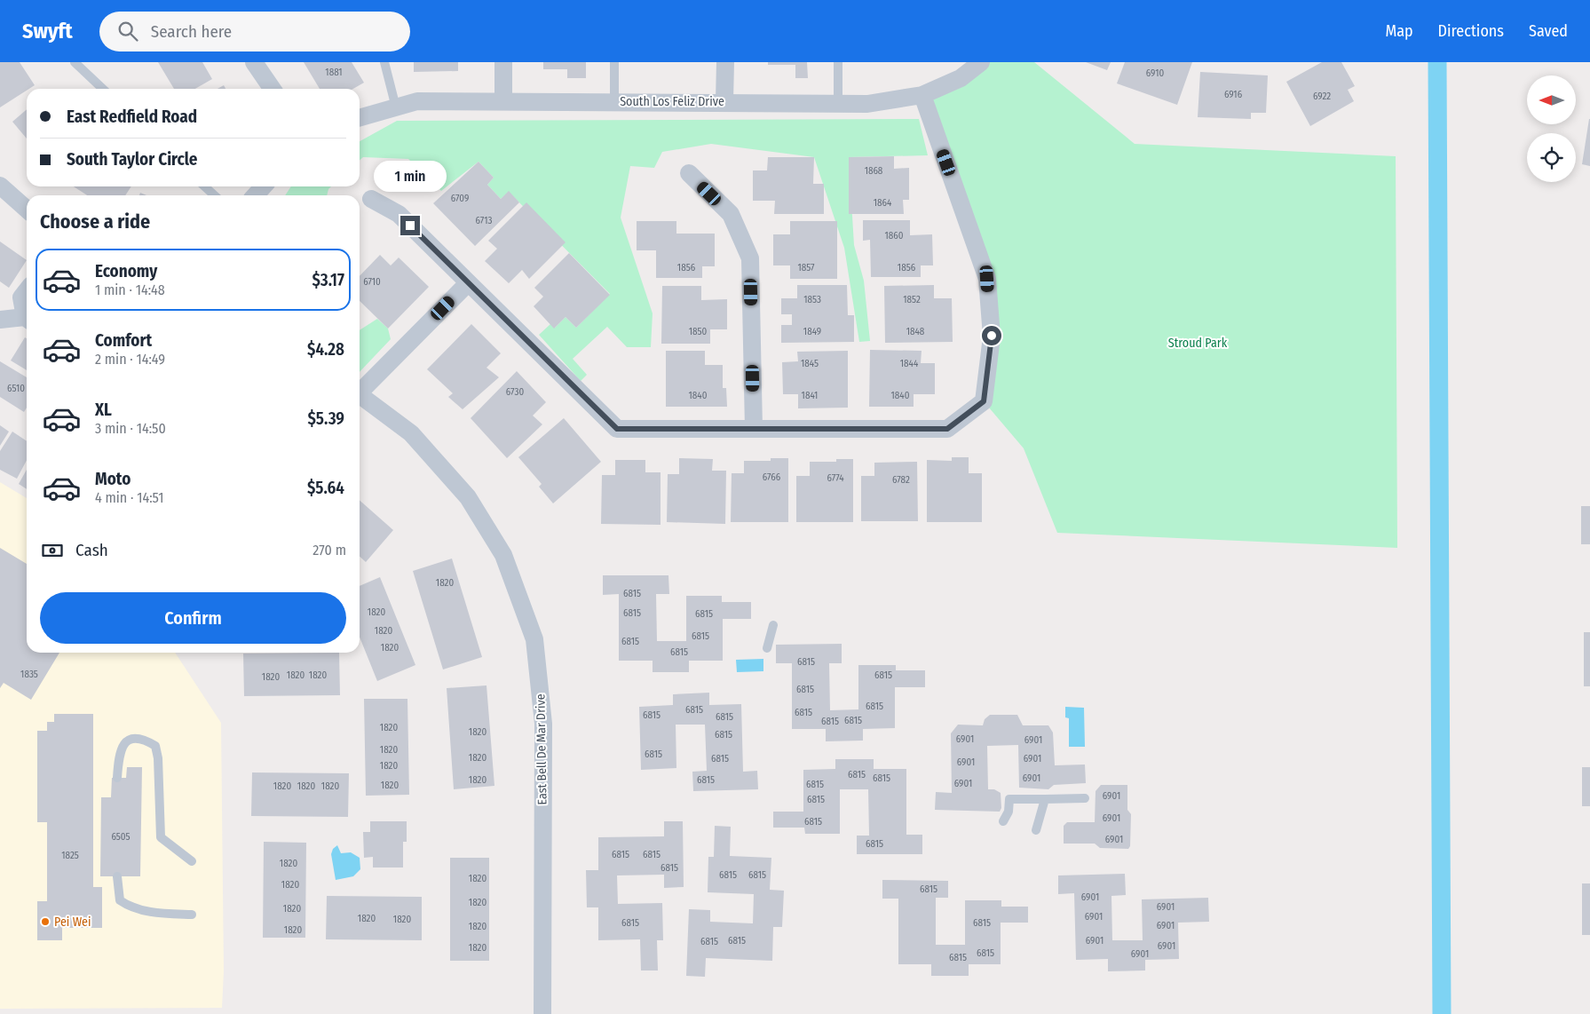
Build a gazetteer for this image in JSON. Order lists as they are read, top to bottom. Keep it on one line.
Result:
{"streets":{"street":["South Los Feliz Drive","East Bell De Mar Drive"]},"parks":["Stroud Park"],"places":["Pei Wei"],"house_numbers":["1881","6910","6916","6922","1868","6709","1864","6713","1860","1856","1857","1856","6710","1853","1852","1850","1849","1848","1845","1844","6510","6730","1840","1841","1840","6766","6774","6782","1820","6815","1820","6815","6815","1820","6815","6815","1820","6815","6815","1835","1820","1820","6815","1820","6815","6815","6815","6815","6815","6815","6815","6815","1820","1820","6815","6901","6901","1820","6815","1820","6815","6901","6901","1820","6815","6815","6901","1820","6815","6901","6815","1820","1820","1820","1820","6901","6815","6901","6815","6505","6901","6815","6815","6815","1825","1820","6815","6815","6815","1820","1820","6815","6901","1820","6901","1820","6901","1820","1820","6815","6815","6901","1820","1820","6815","6901","6815","6901","1820","6815","6901","6815"],"north":"left","page":{"header":"Swyft","search":"Search here","nav":["Map","Directions","Saved"],"banner":["East Redfield Road","South Taylor Circle"],"bubble":"1 min","heading":"Choose a ride","list":[{"name":"Economy","note":"1 min · 14:48","value":"$3.17"},{"name":"Comfort","note":"2 min · 14:49","value":"$4.28"},{"name":"XL","note":"3 min · 14:50","value":"$5.39"},{"name":"Moto","note":"4 min · 14:51","value":"$5.64"}],"pay":["Cash","270 m"],"buttons":"Confirm"}}
